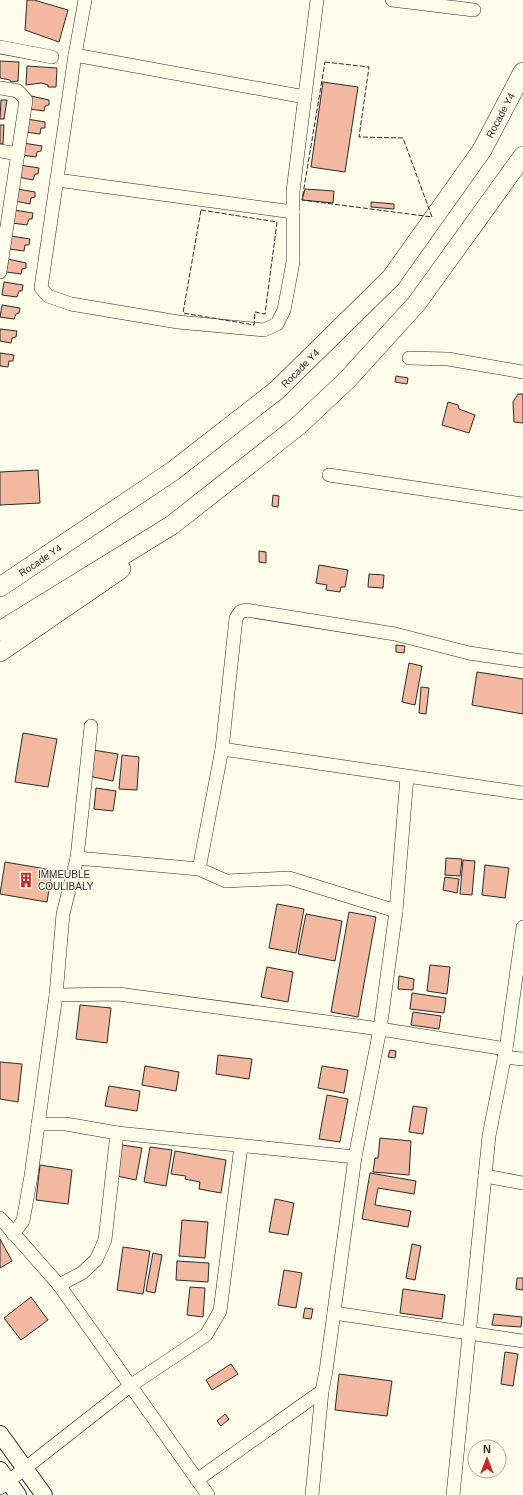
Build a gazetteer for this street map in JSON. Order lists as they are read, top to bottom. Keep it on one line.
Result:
{"streets":{"highway":["Rocade Y4"]},"places":{"building":["IMMEUBLE COULIBALY"]},"north":"top"}
